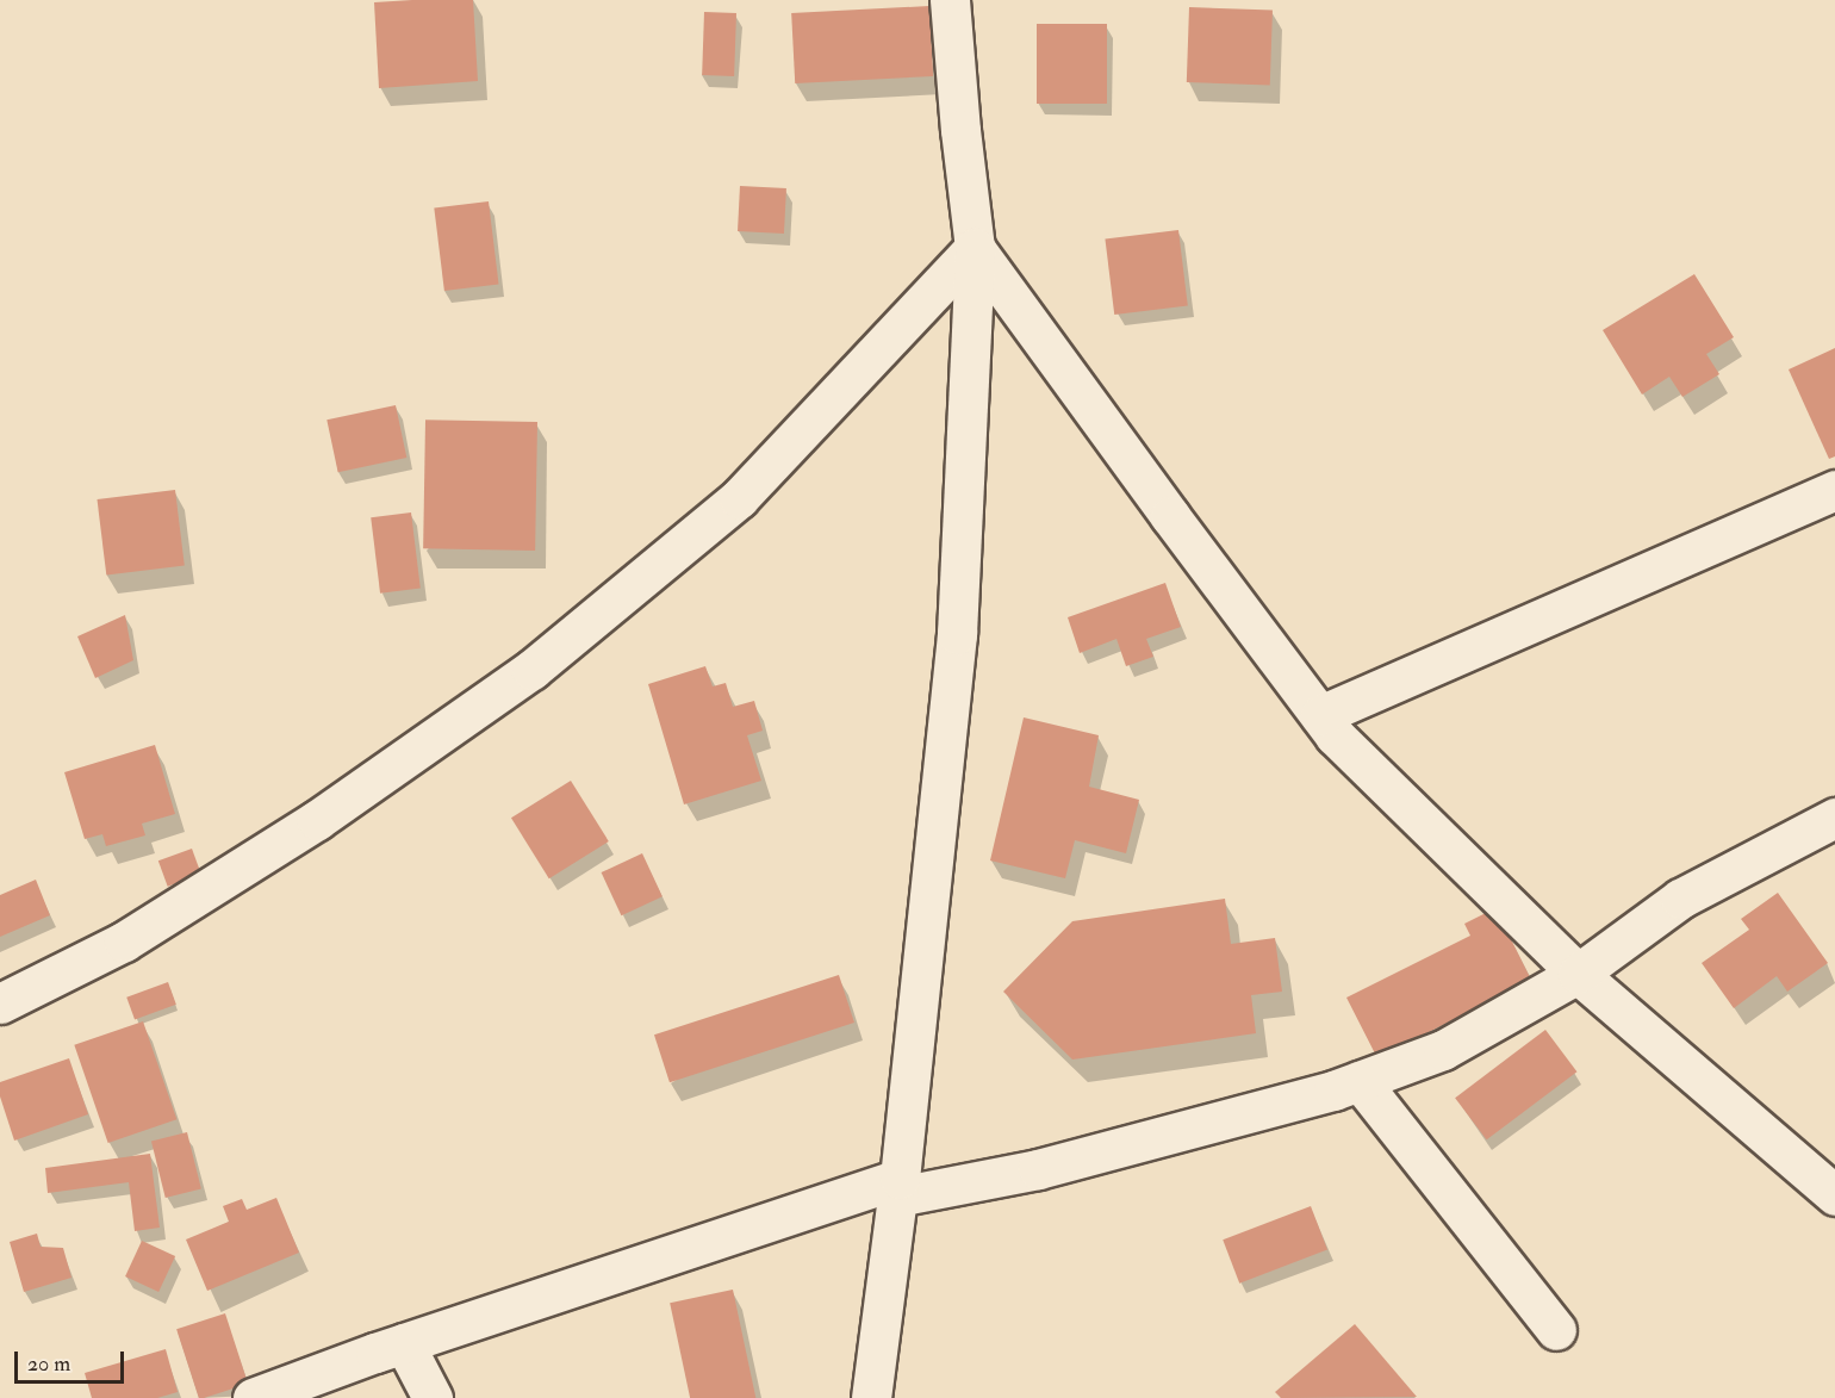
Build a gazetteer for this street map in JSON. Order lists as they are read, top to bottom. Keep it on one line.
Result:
{"scale_bar":"20 m"}
